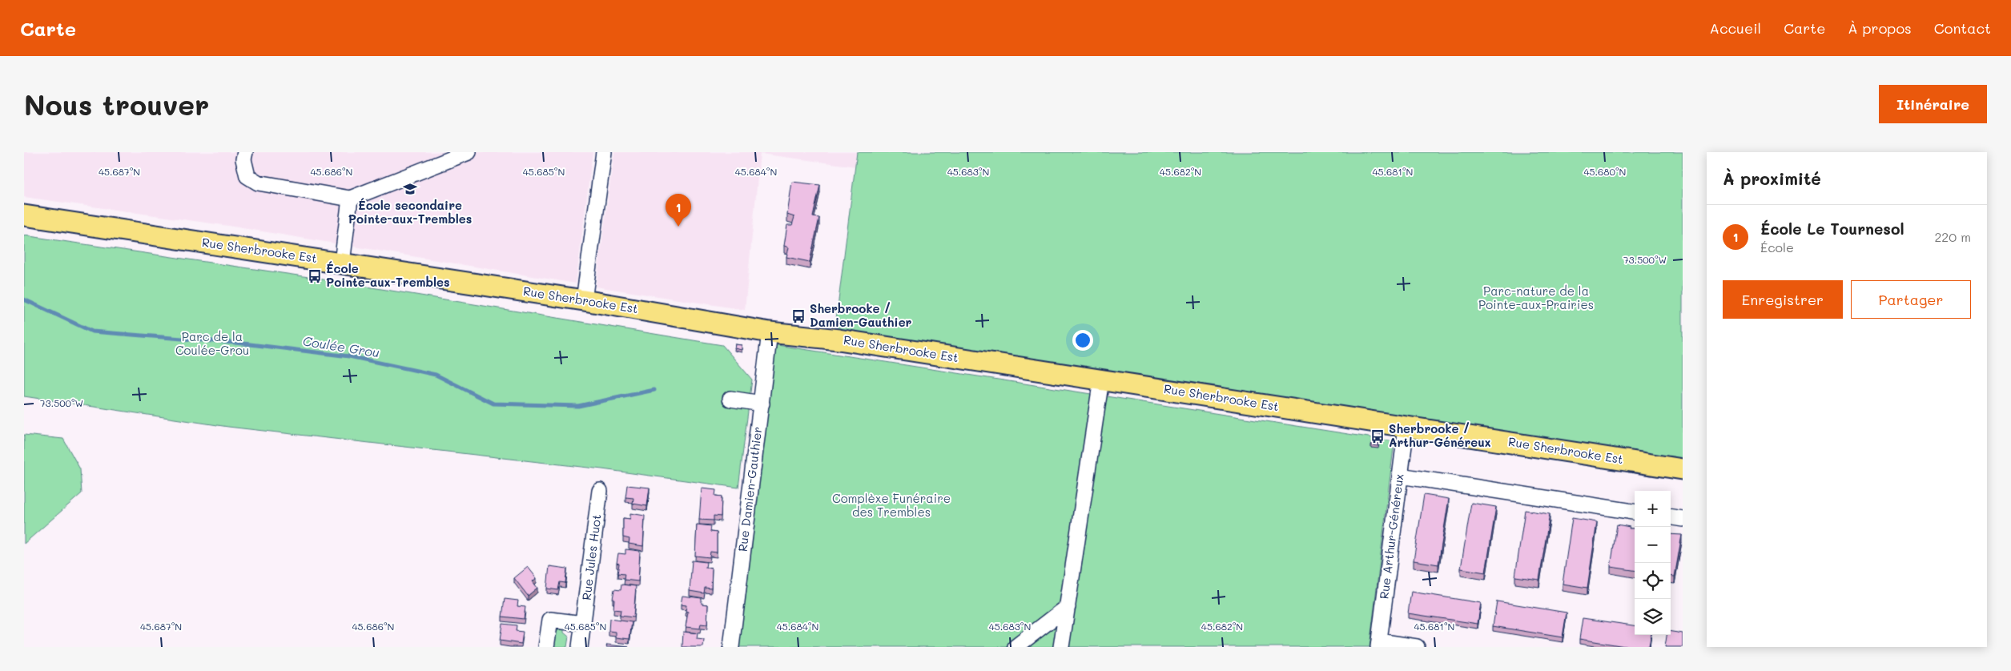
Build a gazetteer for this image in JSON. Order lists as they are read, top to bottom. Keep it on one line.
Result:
{"streets":{"main road":["Rue Sherbrooke Est"],"street":["Rue Damien-Gauthier","Rue Arthur-Généreux","Rue Jules Huot"]},"crossings":[["Rue Sherbrooke Est","Rue Damien-Gauthier"],["Rue Sherbrooke Est","Rue Arthur-Généreux"]],"water":["Coulée Grou"],"parks":["Parc-nature de la Pointe-aux-Prairies","Parc de la Coulée-Grou","Complèxe Funéraire des Trembles"],"places":{"school or university":["École secondaire Pointe-aux-Trembles"],"bus stop":["École Pointe-aux-Trembles","Sherbrooke / Damien-Gauthier","Sherbrooke / Arthur-Généreux"]},"page":{"header":"Carte","nav":["Accueil","Carte","À propos","Contact"],"buttons":["Itinéraire",["Enregistrer","Partager"]],"title":"Nous trouver","heading":"À proximité","pins":"1","list":[{"mark":"1","name":"École Le Tournesol","note":"École","value":"220 m"}],"map_buttons":["+","−"]},"coordinates":["45.687°N","45.686°N","45.685°N","45.684°N","45.683°N","45.682°N","45.681°N","45.680°N","73.500°W"]}
